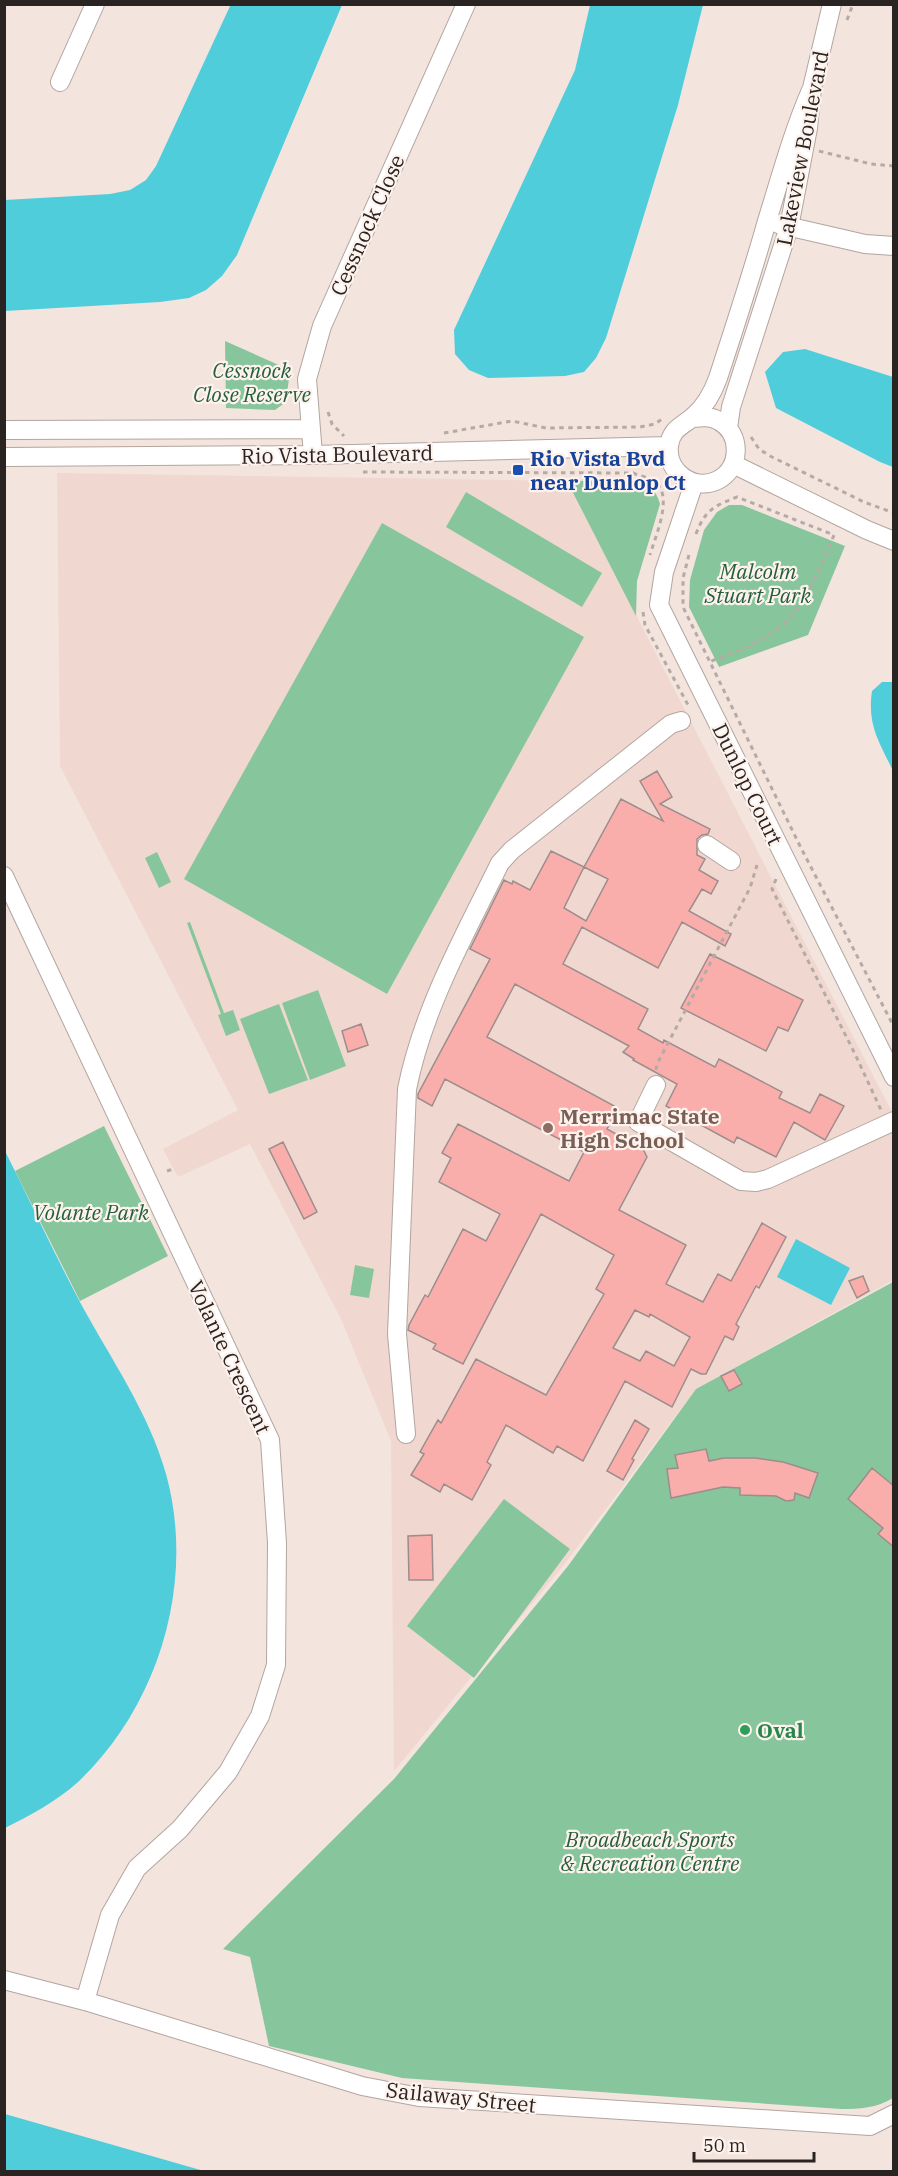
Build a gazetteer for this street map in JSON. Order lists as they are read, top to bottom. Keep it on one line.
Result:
{"streets":{"street":["Lakeview Boulevard","Cessnock Close","Rio Vista Boulevard","Dunlop Court","Volante Crescent","Sailaway Street"]},"crossings":[["Lakeview Boulevard","Rio Vista Boulevard"],["Lakeview Boulevard","Dunlop Court"],["Cessnock Close","Rio Vista Boulevard"],["Rio Vista Boulevard","Dunlop Court"],["Volante Crescent","Sailaway Street"]],"parks":["Cessnock Close Reserve","Malcolm Stuart Park","Volante Park","Broadbeach Sports & Recreation Centre"],"places":{"transit":["Rio Vista Bvd near Dunlop Ct"],"other":["Merrimac State High School","Oval"]},"scale_bar":"50 m"}
